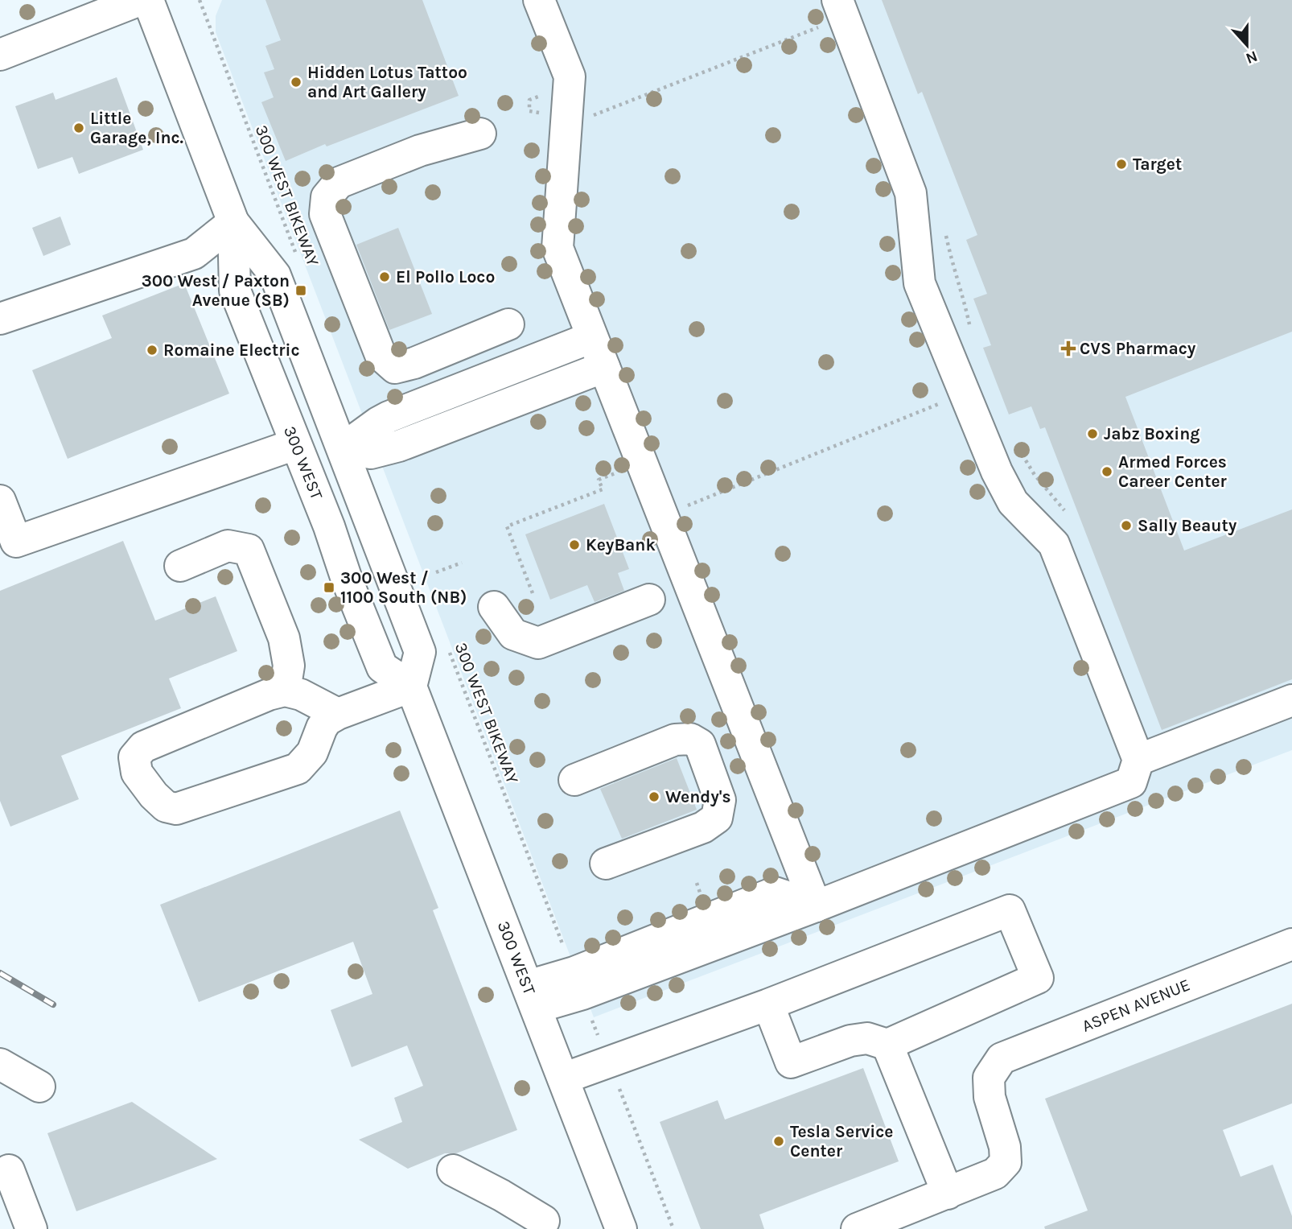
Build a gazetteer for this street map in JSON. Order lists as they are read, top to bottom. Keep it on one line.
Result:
{"streets":{"main road":["300 WEST","ASPEN AVENUE"],"path":["300 WEST BIKEWAY"]},"places":{"other":["Hidden Lotus Tattoo and Art Gallery","Little Garage, Inc.","Target","El Pollo Loco","Romaine Electric","Jabz Boxing","Armed Forces Career Center","Sally Beauty","KeyBank","Wendy's","Tesla Service Center"],"transit":["300 West / Paxton Avenue (SB)","300 West / 1100 South (NB)"],"health":["CVS Pharmacy"]},"north":"bottom"}
